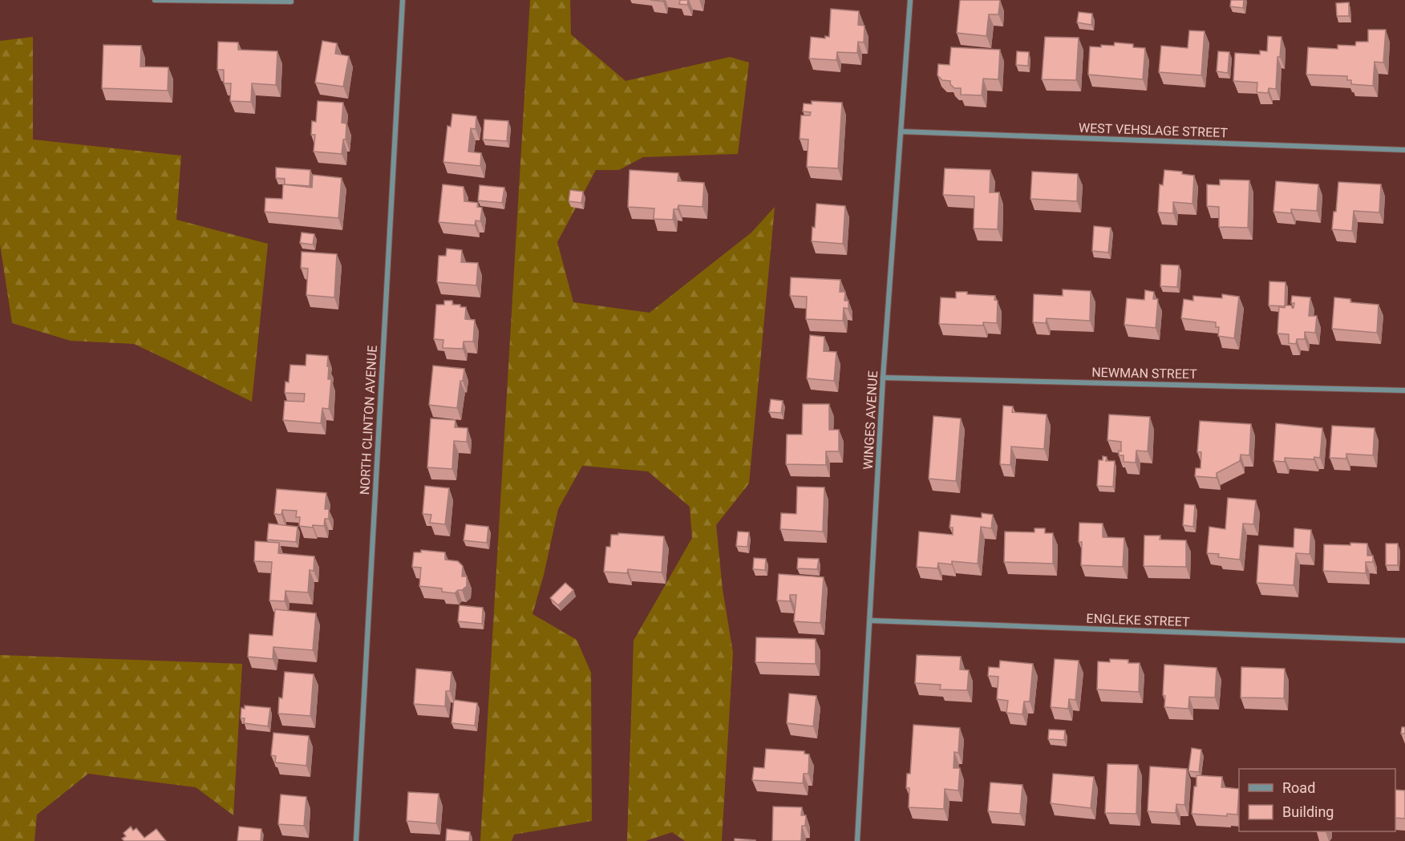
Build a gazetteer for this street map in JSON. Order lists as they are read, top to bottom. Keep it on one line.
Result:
{"streets":{"street":["WEST VEHSLAGE STREET","NEWMAN STREET","NORTH CLINTON AVENUE","WINGES AVENUE","ENGLEKE STREET"]},"crossings":[["WEST VEHSLAGE STREET","WINGES AVENUE"],["NEWMAN STREET","WINGES AVENUE"],["WINGES AVENUE","ENGLEKE STREET"]],"legend":["Road","Building"]}
